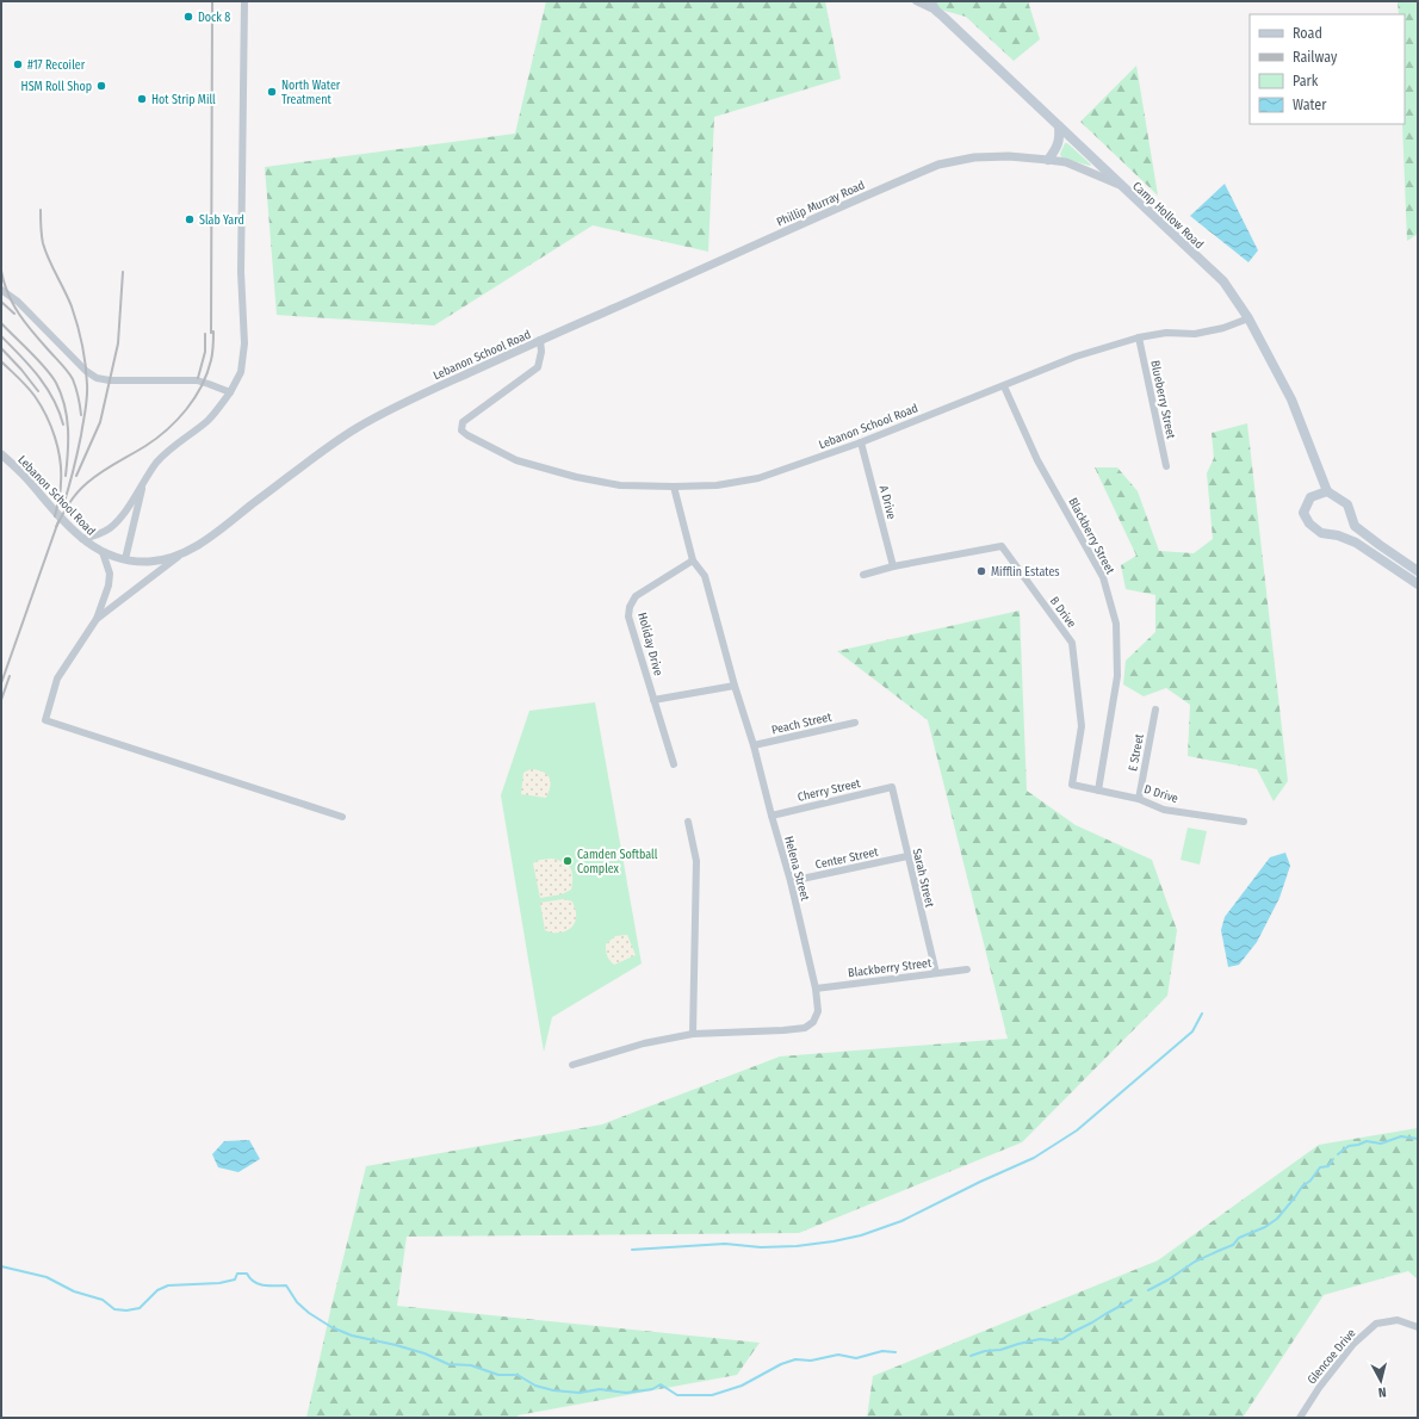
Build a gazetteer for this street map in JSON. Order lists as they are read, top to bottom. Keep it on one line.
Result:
{"streets":{"main road":["Camp Hollow Road"],"street":["Phillip Murray Road","Lebanon School Road","Blueberry Street","A Drive","Blackberry Street","B Drive","Holiday Drive","Peach Street","E Street","Cherry Street","D Drive","Center Street","Helena Street","Sarah Street","Glencoe Drive"]},"crossings":[["Phillip Murray Road","Camp Hollow Road"],["Phillip Murray Road","Lebanon School Road"],["Camp Hollow Road","Lebanon School Road"],["Lebanon School Road","Blueberry Street"],["Lebanon School Road","A Drive"],["Lebanon School Road","Blackberry Street"],["Lebanon School Road","Helena Street"],["A Drive","B Drive"],["Blackberry Street","D Drive"],["Blackberry Street","Helena Street"],["Blackberry Street","Sarah Street"],["B Drive","D Drive"],["Holiday Drive","Helena Street"],["Peach Street","Helena Street"],["E Street","D Drive"],["Cherry Street","Helena Street"],["Cherry Street","Sarah Street"],["Center Street","Helena Street"],["Center Street","Sarah Street"]],"places":["Dock 8","#17 Recoiler","HSM Roll Shop","North Water Treatment","Hot Strip Mill","Slab Yard","Mifflin Estates","Camden Softball Complex"],"legend":["Road","Railway","Park","Water"],"north":"bottom"}
